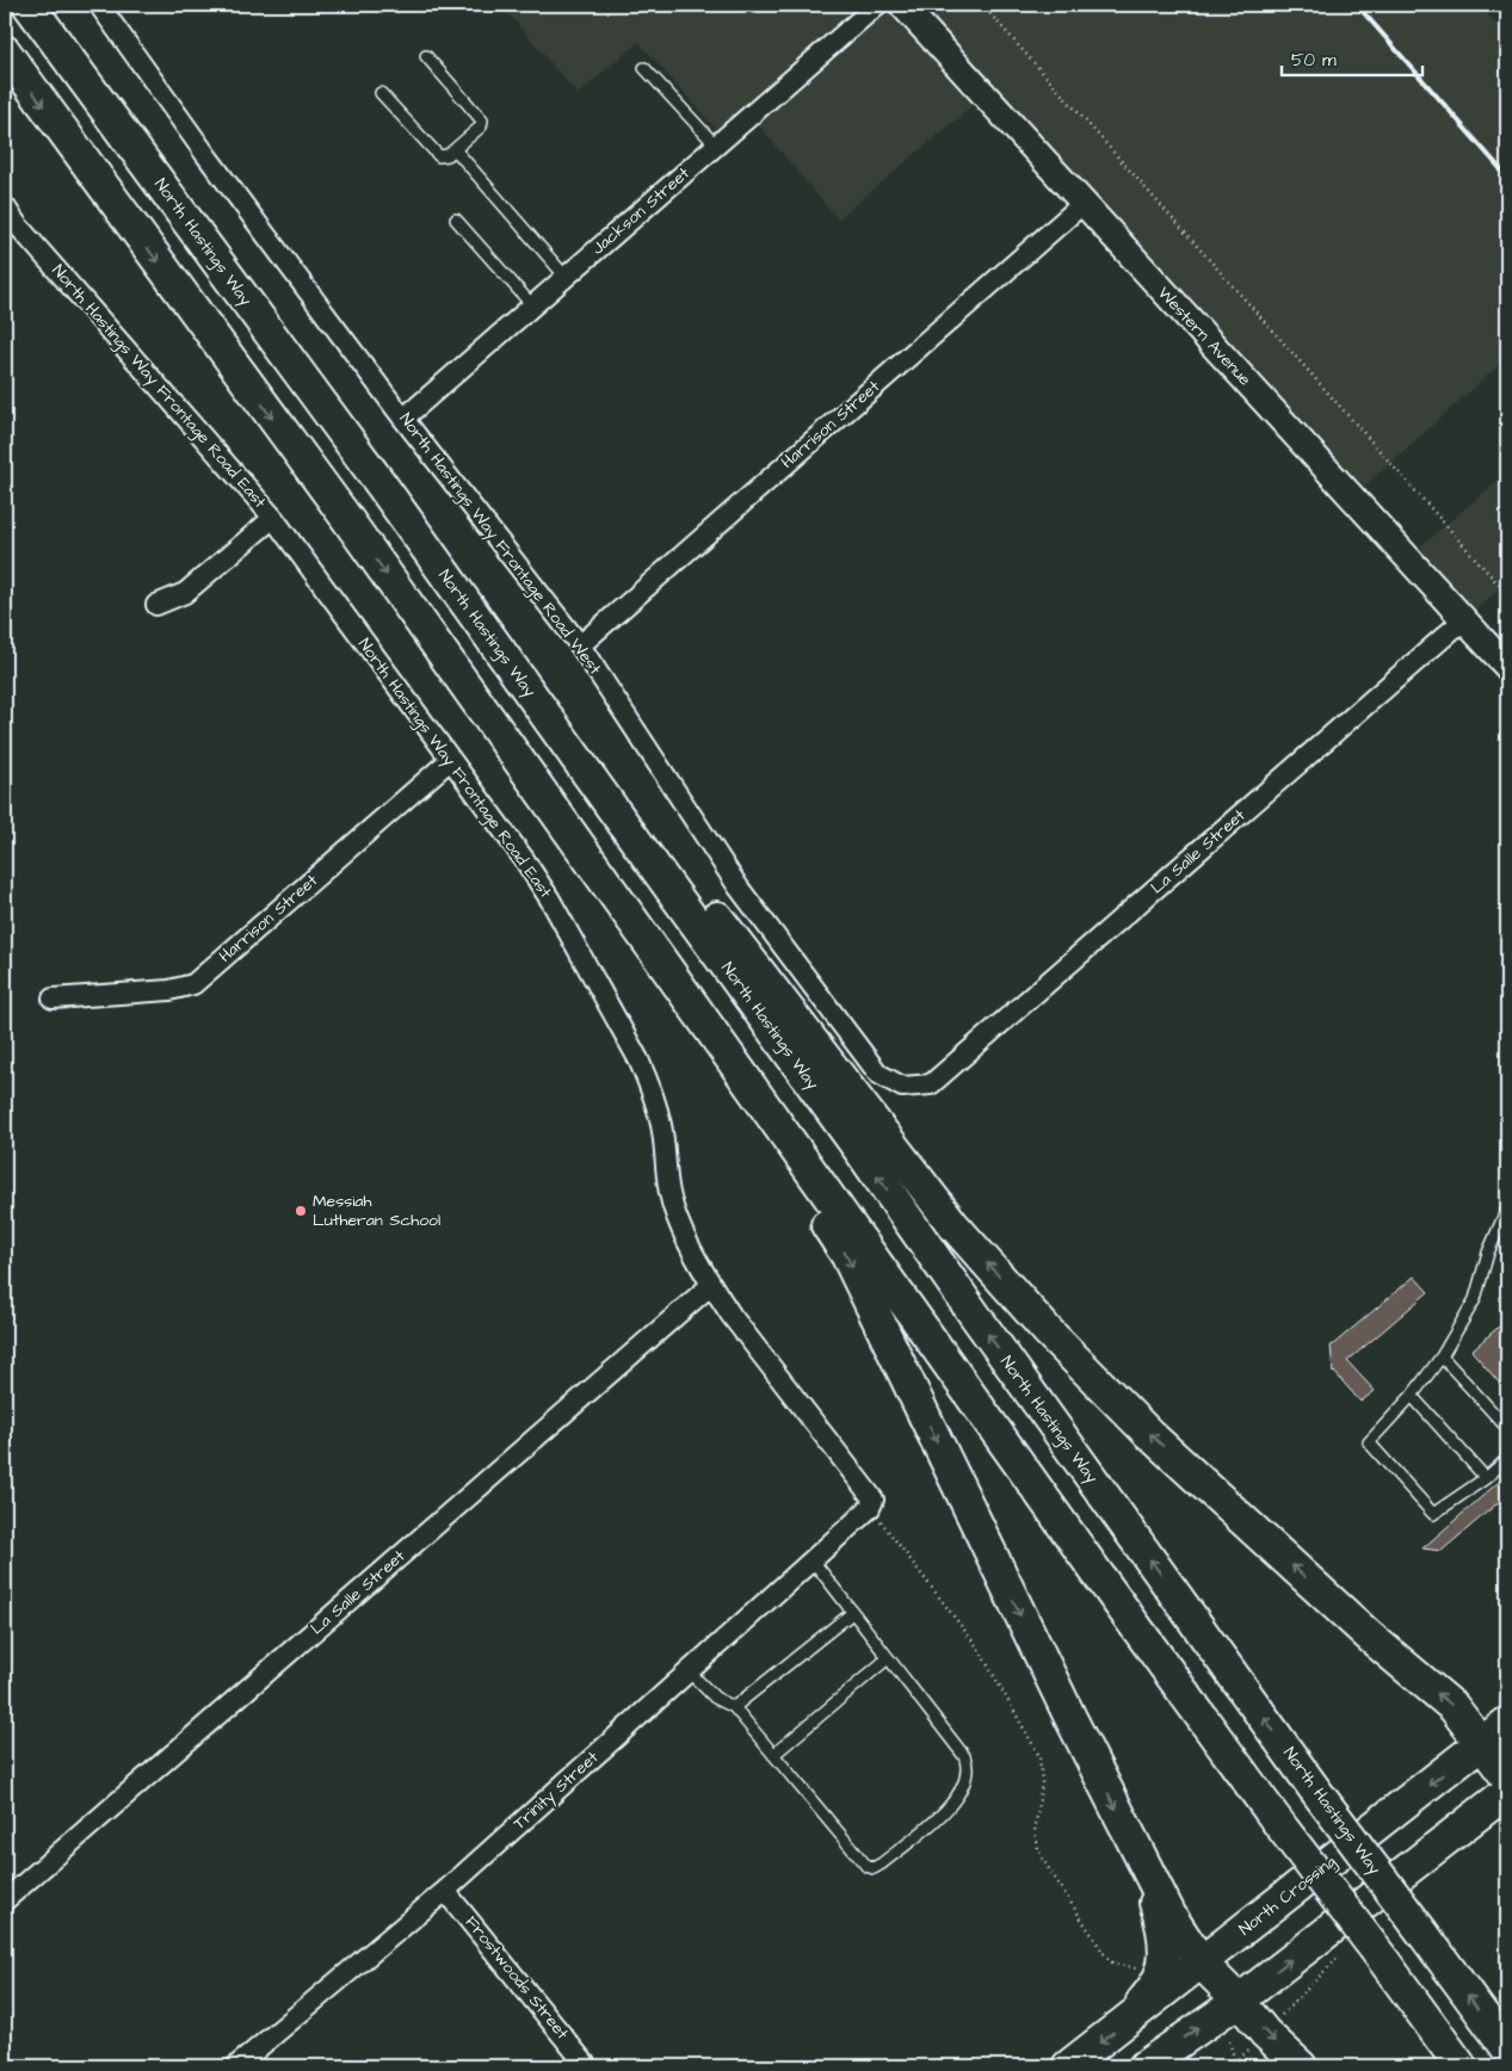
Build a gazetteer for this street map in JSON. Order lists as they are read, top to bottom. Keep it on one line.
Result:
{"streets":{"main road":["North Hastings Way","North Crossing"],"street":["Jackson Street","Western Avenue","North Hastings Way Frontage Road East","Harrison Street","North Hastings Way Frontage Road West","La Salle Street","Trinity Street","Frostwoods Street"]},"crossings":[["Jackson Street","North Hastings Way Frontage Road West"],["Western Avenue","Harrison Street"],["Western Avenue","La Salle Street"],["North Hastings Way Frontage Road East","Harrison Street"],["North Hastings Way Frontage Road East","La Salle Street"],["North Hastings Way Frontage Road East","Trinity Street"],["Harrison Street","North Hastings Way Frontage Road West"],["North Hastings Way Frontage Road West","La Salle Street"],["Trinity Street","Frostwoods Street"]],"places":["Messiah Lutheran School"],"scale_bar":"50 m"}
